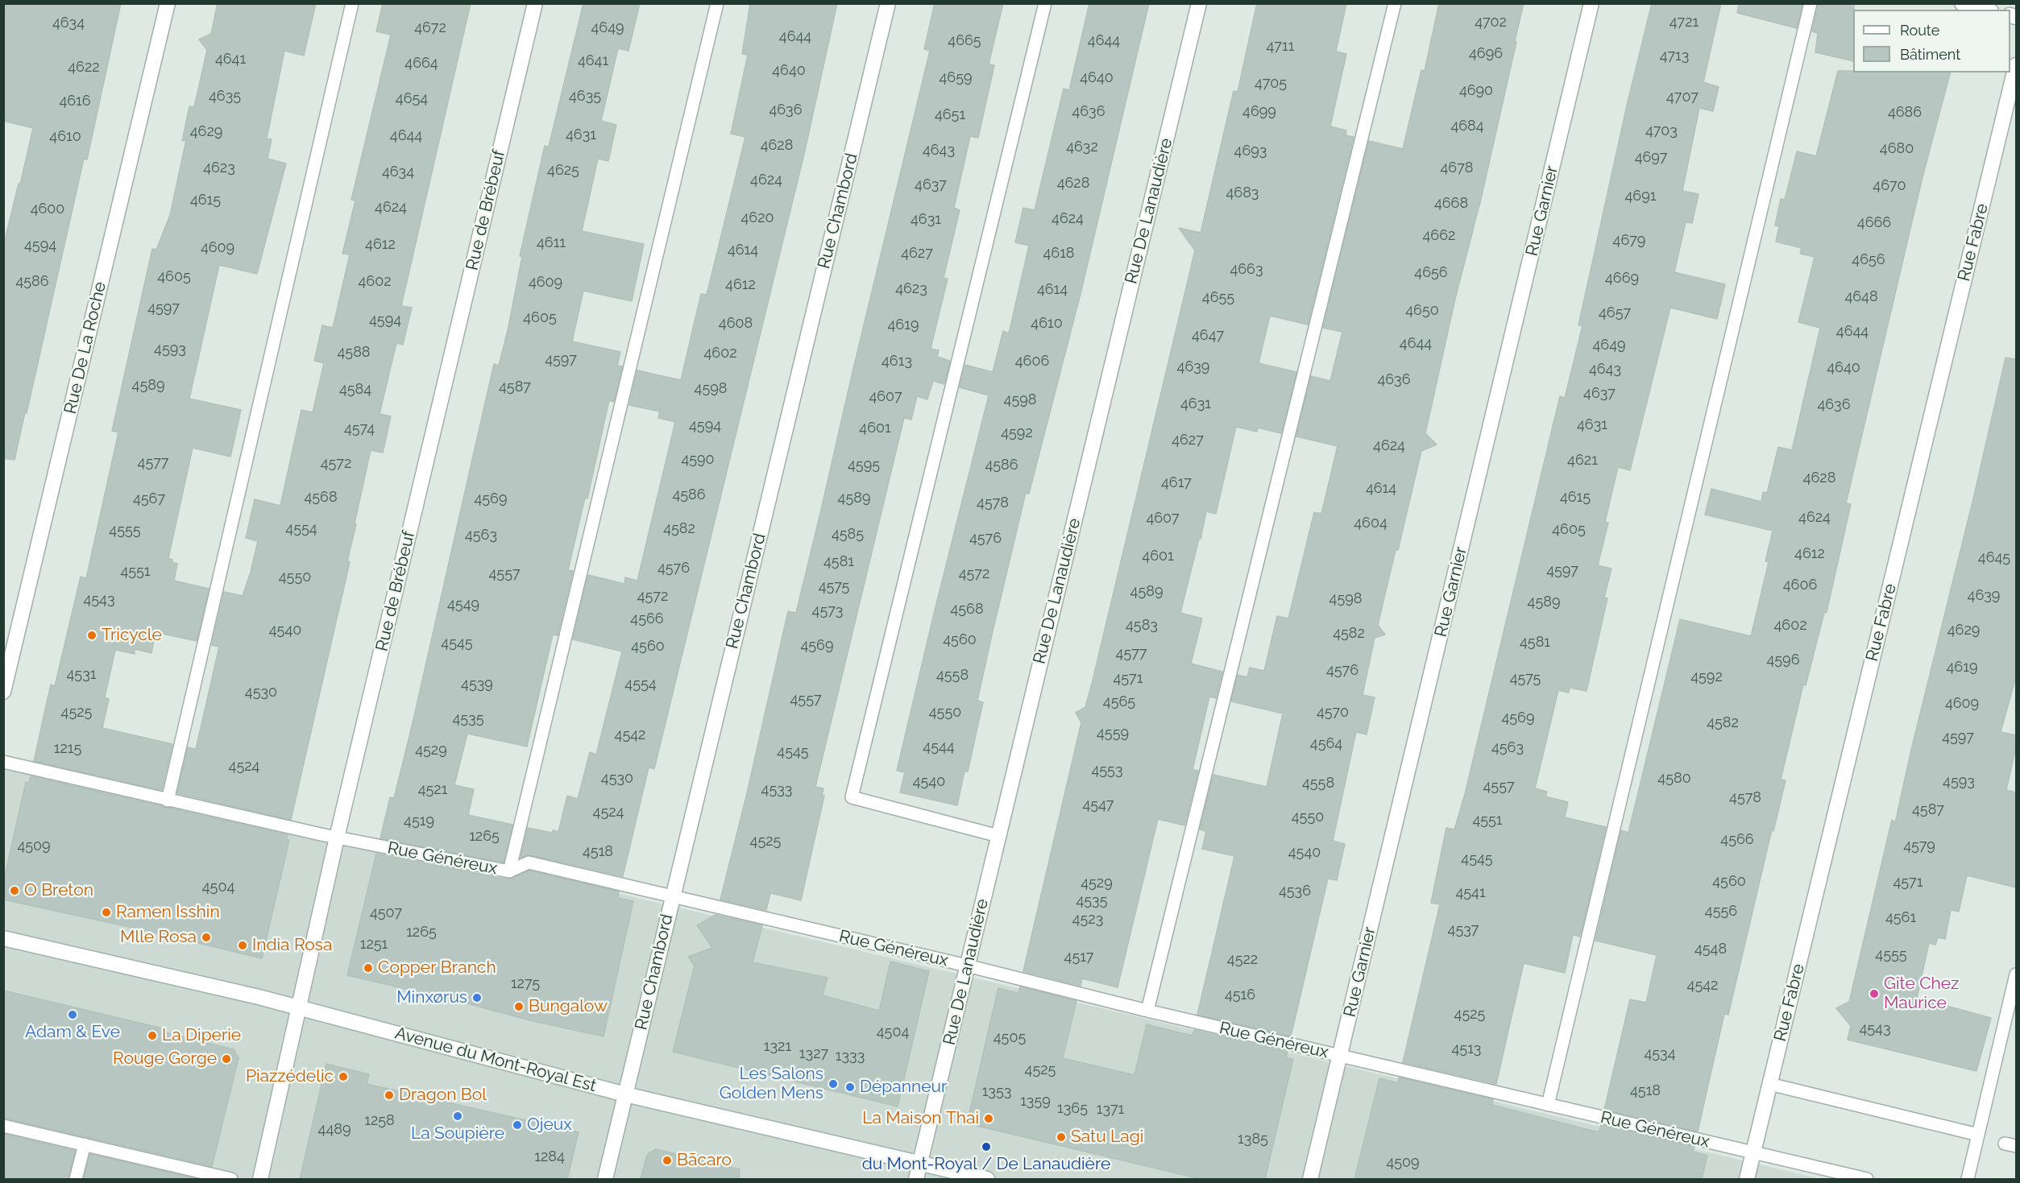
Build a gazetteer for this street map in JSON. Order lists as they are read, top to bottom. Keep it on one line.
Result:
{"streets":{"street":["Rue de Brébeuf","Rue Chambord","Rue De Lanaudière","Rue Garnier","Rue Fabre","Rue De La Roche","Avenue du Mont-Royal Est"],"lane":["Rue Généreux"]},"crossings":[["Rue de Brébeuf","Rue Généreux"],["Rue de Brébeuf","Avenue du Mont-Royal Est"],["Rue Chambord","Rue Généreux"],["Rue Chambord","Avenue du Mont-Royal Est"],["Rue De Lanaudière","Rue Généreux"],["Rue De Lanaudière","Avenue du Mont-Royal Est"],["Rue Garnier","Rue Généreux"],["Rue Fabre","Rue Généreux"]],"places":["Tricycle","O Breton","Ramen Isshin","Mlle Rosa","India Rosa","Copper Branch","Gîte Chez Maurice","Minxørus","Bungalow","Adam & Eve","La Diperie","Rouge Gorge","Piazzédelic","Les Salons Golden Mens","Dépanneur","Dragon Bol","La Soupière","La Maison Thai","Ojeux","Satu Lagi","du Mont-Royal / De Lanaudière","Bācaro"],"house_numbers":["4702","4721","4634","4672","4649","4644","4665","4644","4711","4696","4713","4641","4641","4664","4622","4640","4659","4640","4705","4690","4635","4635","4707","4654","4616","4636","4636","4699","4686","4651","4684","4703","4629","4631","4644","4610","4628","4632","4680","4643","4693","4697","4623","4678","4625","4634","4624","4628","4637","4670","4683","4691","4615","4668","4624","4600","4620","4624","4631","4666","4662","4679","4611","4612","4594","4609","4614","4627","4618","4656","4663","4656","4605","4669","4586","4602","4609","4612","4623","4614","4648","4655","4597","4650","4657","4605","4594","4608","4610","4619","4644","4647","4644","4649","4593","4588","4602","4597","4613","4606","4639","4640","4643","4636","4589","4587","4598","4584","4637","4607","4598","4631","4636","4631","4594","4601","4574","4592","4627","4624","4590","4621","4577","4572","4595","4586","4628","4617","4614","4586","4568","4615","4589","4567","4569","4578","4624","4607","4604","4554","4582","4605","4555","4585","4563","4576","4612","4601","4645","4581","4576","4597","4551","4557","4572","4550","4606","4575","4589","4639","4572","4598","4543","4589","4549","4568","4573","4566","4583","4602","4540","4629","4582","4560","4581","4545","4569","4560","4577","4596","4619","4576","4531","4558","4592","4571","4575","4539","4554","4530","4557","4565","4609","4525","4550","4570","4569","4535","4582","4559","4542","4597","4564","4544","4563","1215","4529","4545","4524","4553","4530","4580","4540","4593","4558","4557","4521","4533","4578","4547","4587","4524","4550","4551","4519","1265","4566","4525","4509","4579","4518","4540","4545","4560","4571","4529","4504","4536","4541","4535","4556","4507","4561","4523","4537","1265","1251","4548","4555","4517","4522","1275","4542","4516","4525","4543","4504","4505","1321","4513","1327","4534","1333","4525","4518","1353","1359","1365","1371","1258","4489","1385","1284","4509"],"legend":["Route","Bâtiment"]}
